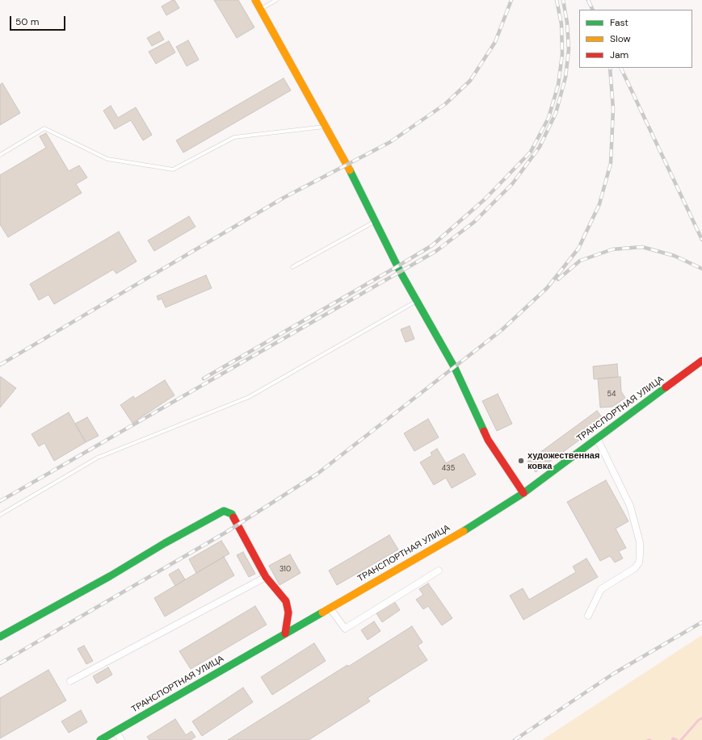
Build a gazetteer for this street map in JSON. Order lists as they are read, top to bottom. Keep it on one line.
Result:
{"streets":{"street":["ТРАНСПОРТНАЯ УЛИЦА"]},"places":["художественная ковка"],"house_numbers":["54","435","310"],"legend":["Fast","Slow","Jam"],"scale_bar":"50 m"}
